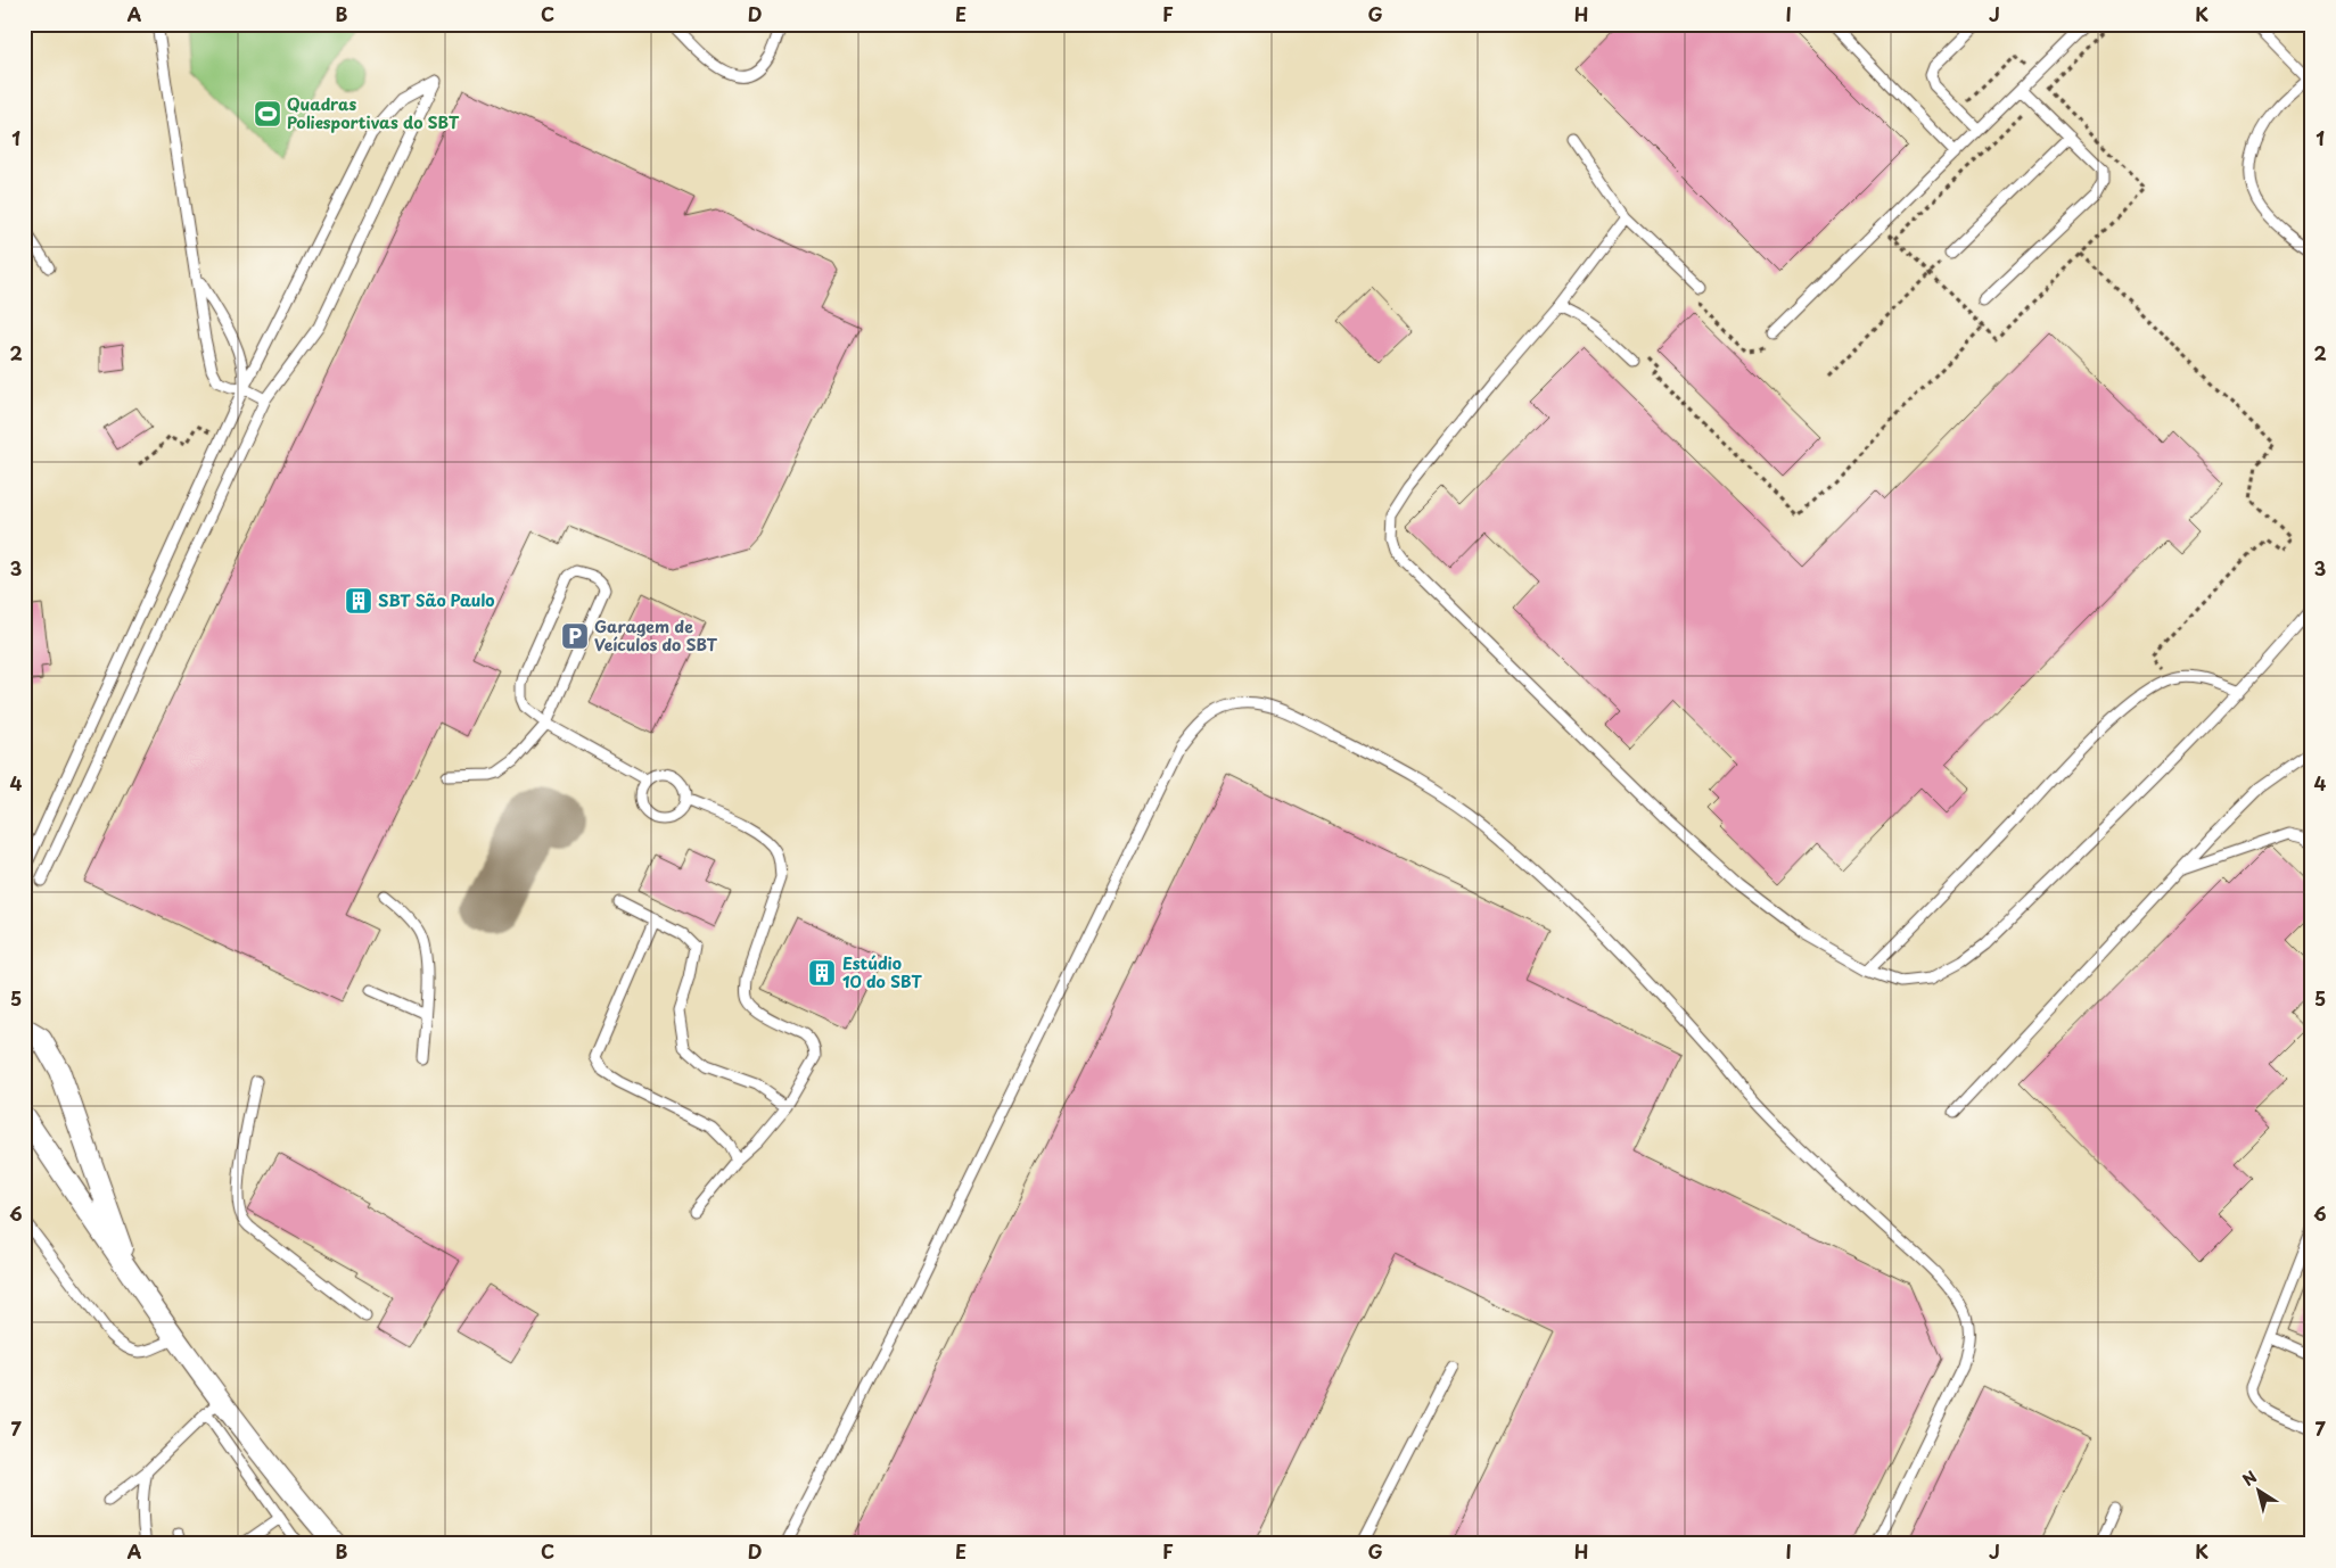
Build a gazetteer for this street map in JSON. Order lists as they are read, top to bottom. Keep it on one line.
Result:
{"places":{"sports":["Quadras Poliesportivas do SBT"],"building":["SBT São Paulo","Estúdio 10 do SBT"],"parking":["Garagem de Veículos do SBT"]},"north":"top left","grid":{"columns":["A","B","C","D","E","F","G","H","I","J","K"],"rows":["1","2","3","4","5","6","7"]}}
